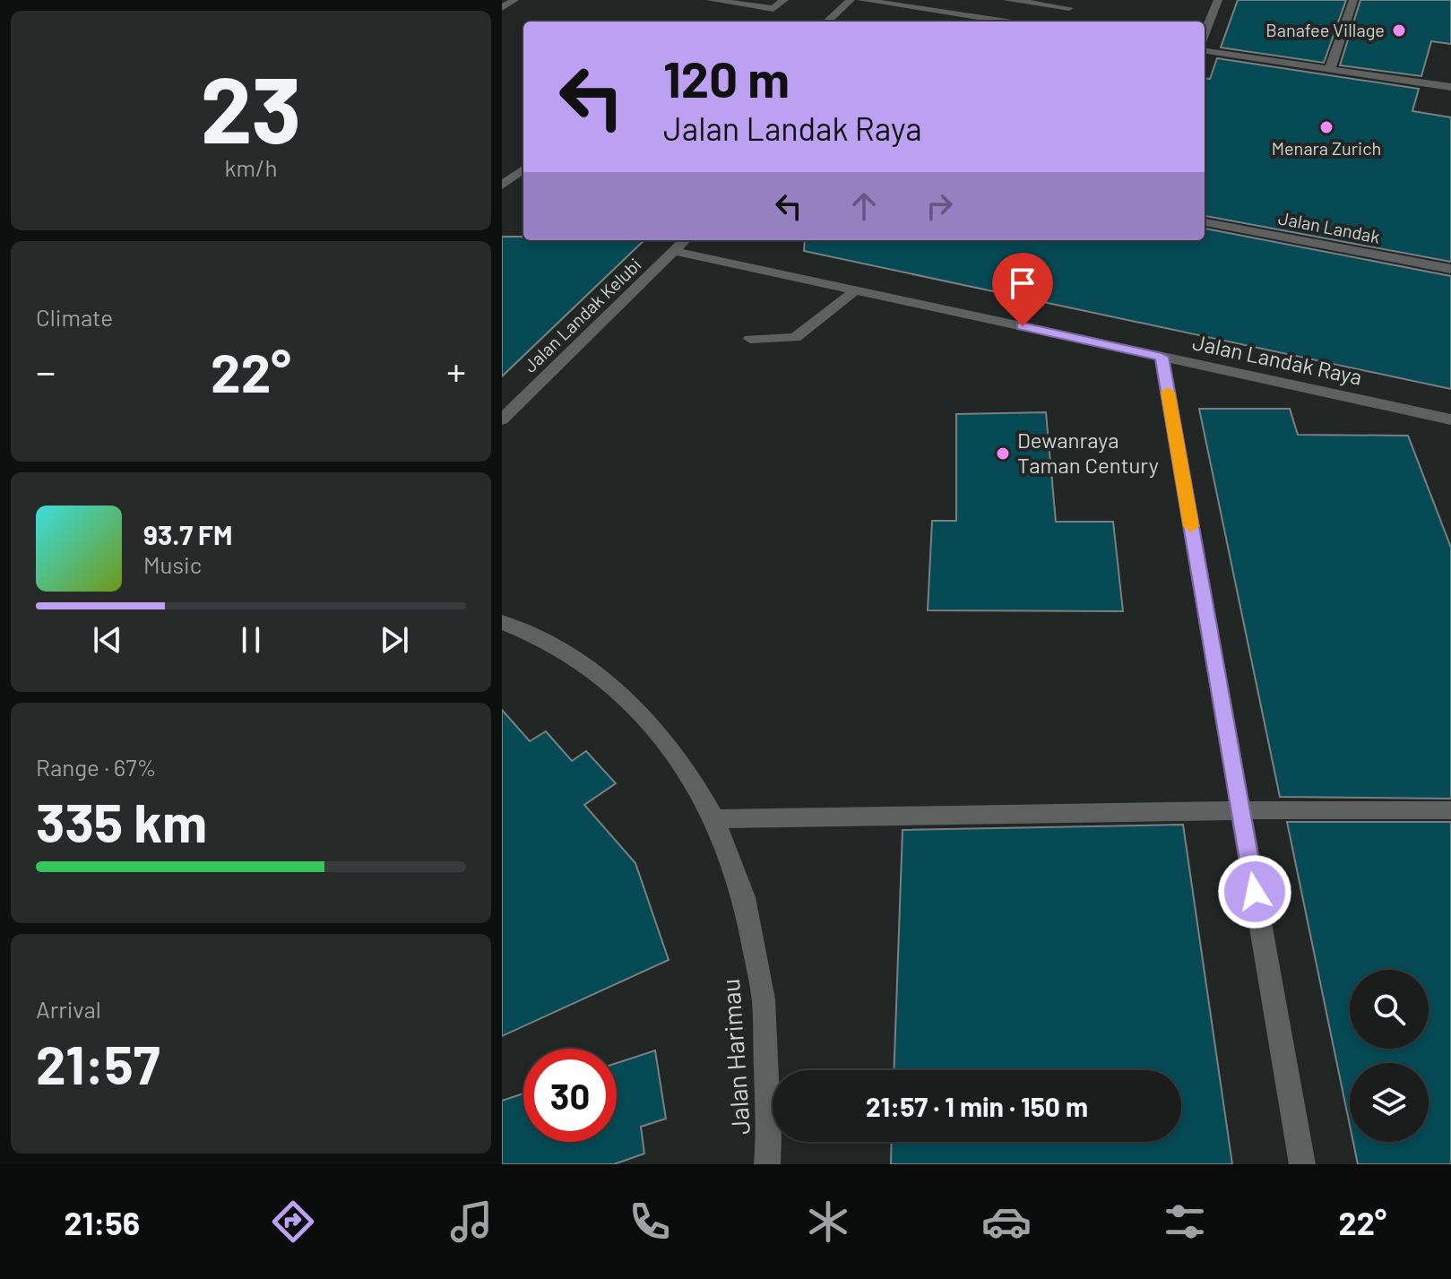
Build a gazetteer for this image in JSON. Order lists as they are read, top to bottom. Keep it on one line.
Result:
{"streets":{"street":["Jalan Landak","Jalan Landak Kelubi","Jalan Landak Raya","Jalan Harimau"]},"crossings":[["Jalan Landak Kelubi","Jalan Landak Raya"]],"places":["Banafee Village","Menara Zurich","Dewanraya Taman Century"],"page":{"tile":[["23","km/h"],"Climate",["Range · 67%","335 km"],["Arrival","21:57"]],"turn":["120 m","Jalan Landak Raya"],"heat":["−","22°","+"],"song":["93.7 FM","Music"],"limit":"30","trip":"21:57 · 1 min · 150 m","tabs":["21:56","22°"]}}
